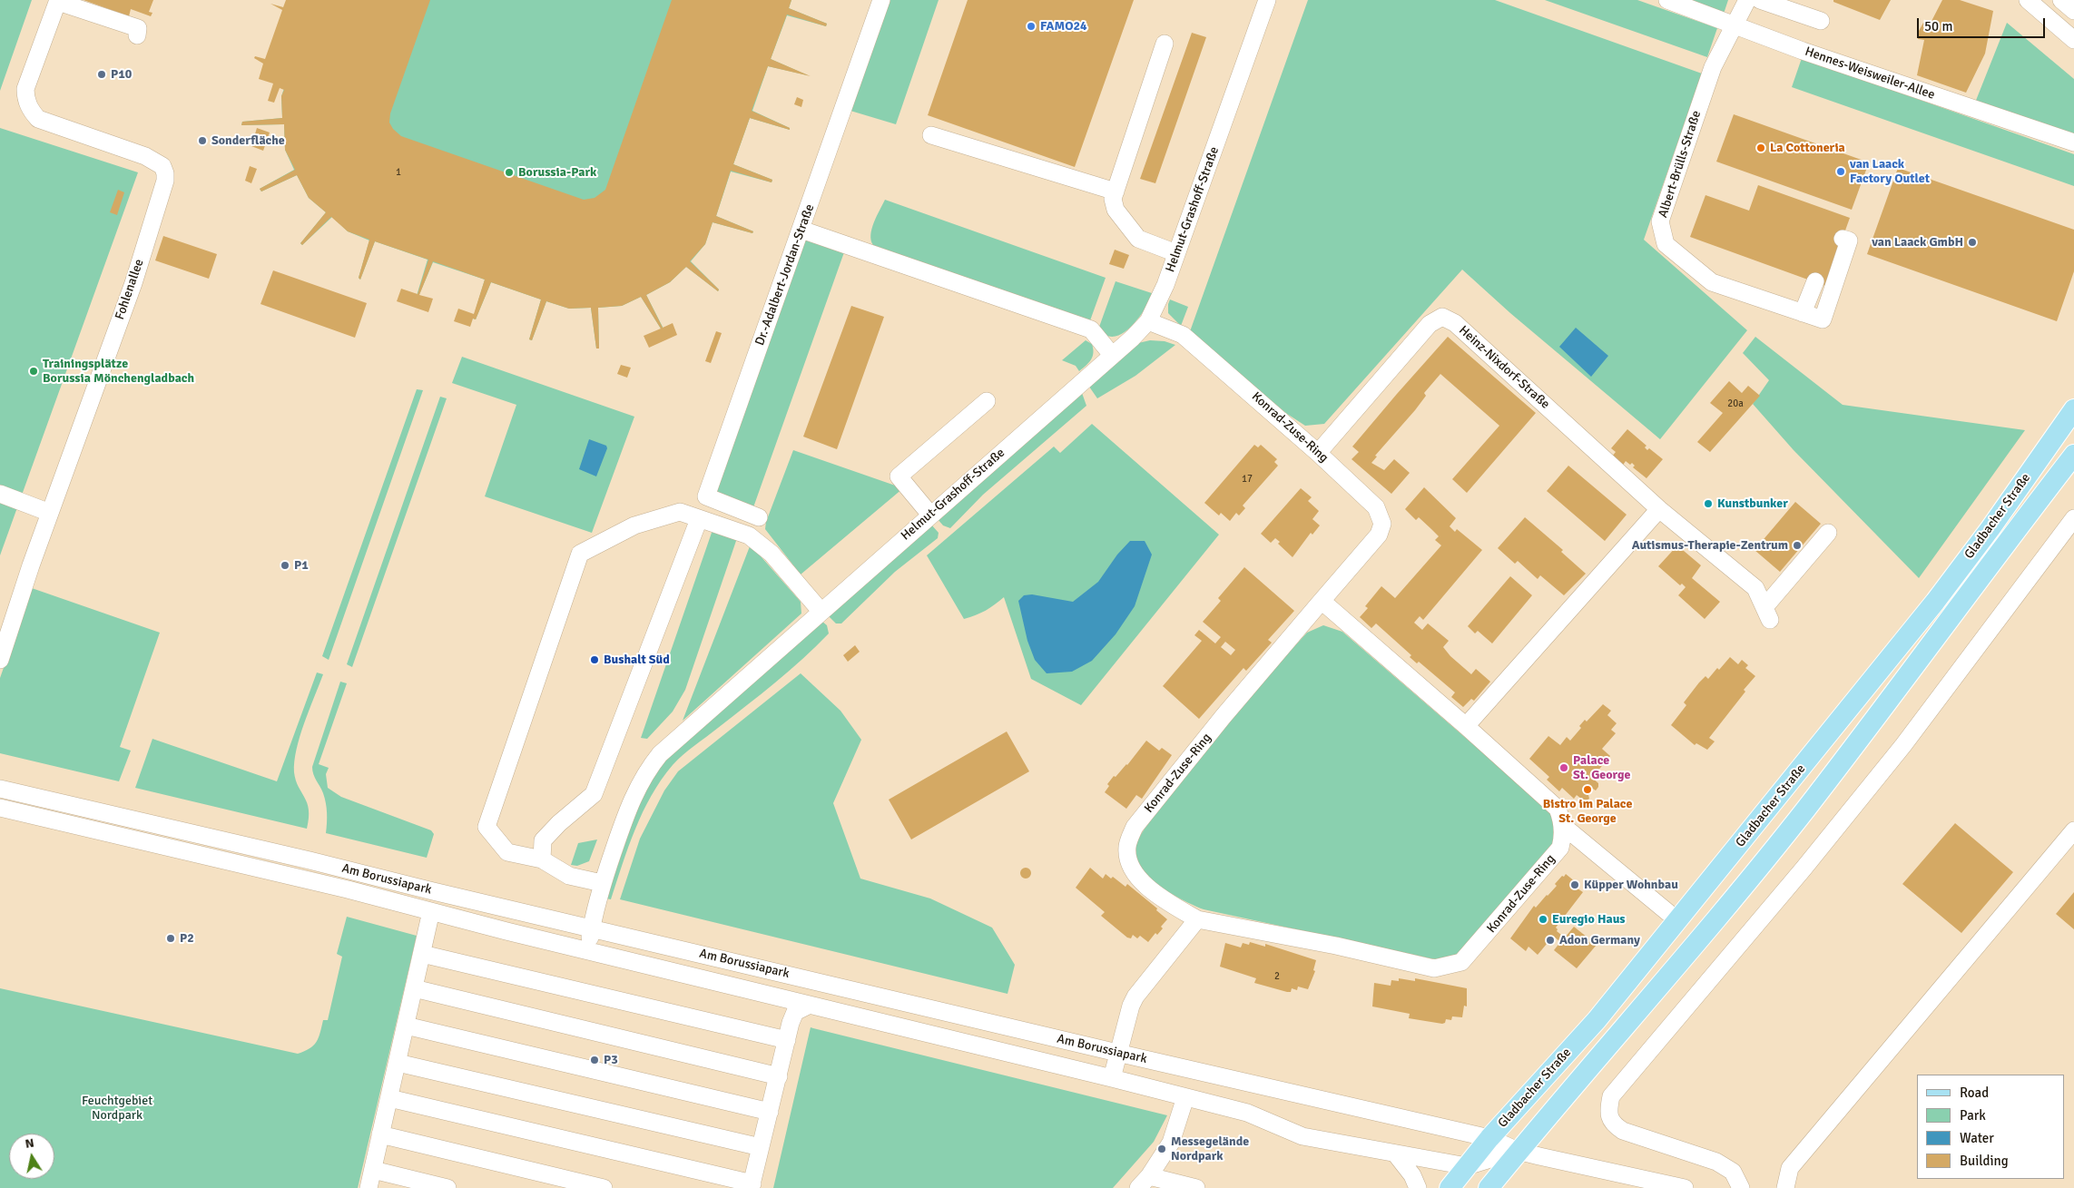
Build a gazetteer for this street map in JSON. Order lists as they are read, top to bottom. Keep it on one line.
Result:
{"streets":{"main road":["Gladbacher Straße"],"street":["Hennes-Weisweiler-Allee","Albert-Brülls-Straße","Helmut-Grashoff-Straße","Dr.-Adalbert-Jordan-Straße","Fohlenallee","Heinz-Nixdorf-Straße","Konrad-Zuse-Ring","Am Borussiapark"]},"crossings":[["Hennes-Weisweiler-Allee","Albert-Brülls-Straße"],["Helmut-Grashoff-Straße","Konrad-Zuse-Ring"],["Helmut-Grashoff-Straße","Am Borussiapark"],["Heinz-Nixdorf-Straße","Konrad-Zuse-Ring"],["Gladbacher Straße","Am Borussiapark"]],"parks":["Feuchtgebiet Nordpark"],"places":["FAMO24","P10","Sonderfläche","La Cottoneria","van Laack Factory Outlet","Borussia-Park","van Laack GmbH","Trainingsplätze Borussia Mönchengladbach","Kunstbunker","Autismus-Therapie-Zentrum","P1","Bushalt Süd","Palace St. George","Bistro im Palace St. George","Küpper Wohnbau","Euregio Haus","P2","Adon Germany","P3","Messegelände Nordpark"],"house_numbers":["1","20a","17","2"],"legend":["Road","Park","Water","Building"],"scale_bar":"50 m","north":"top"}
